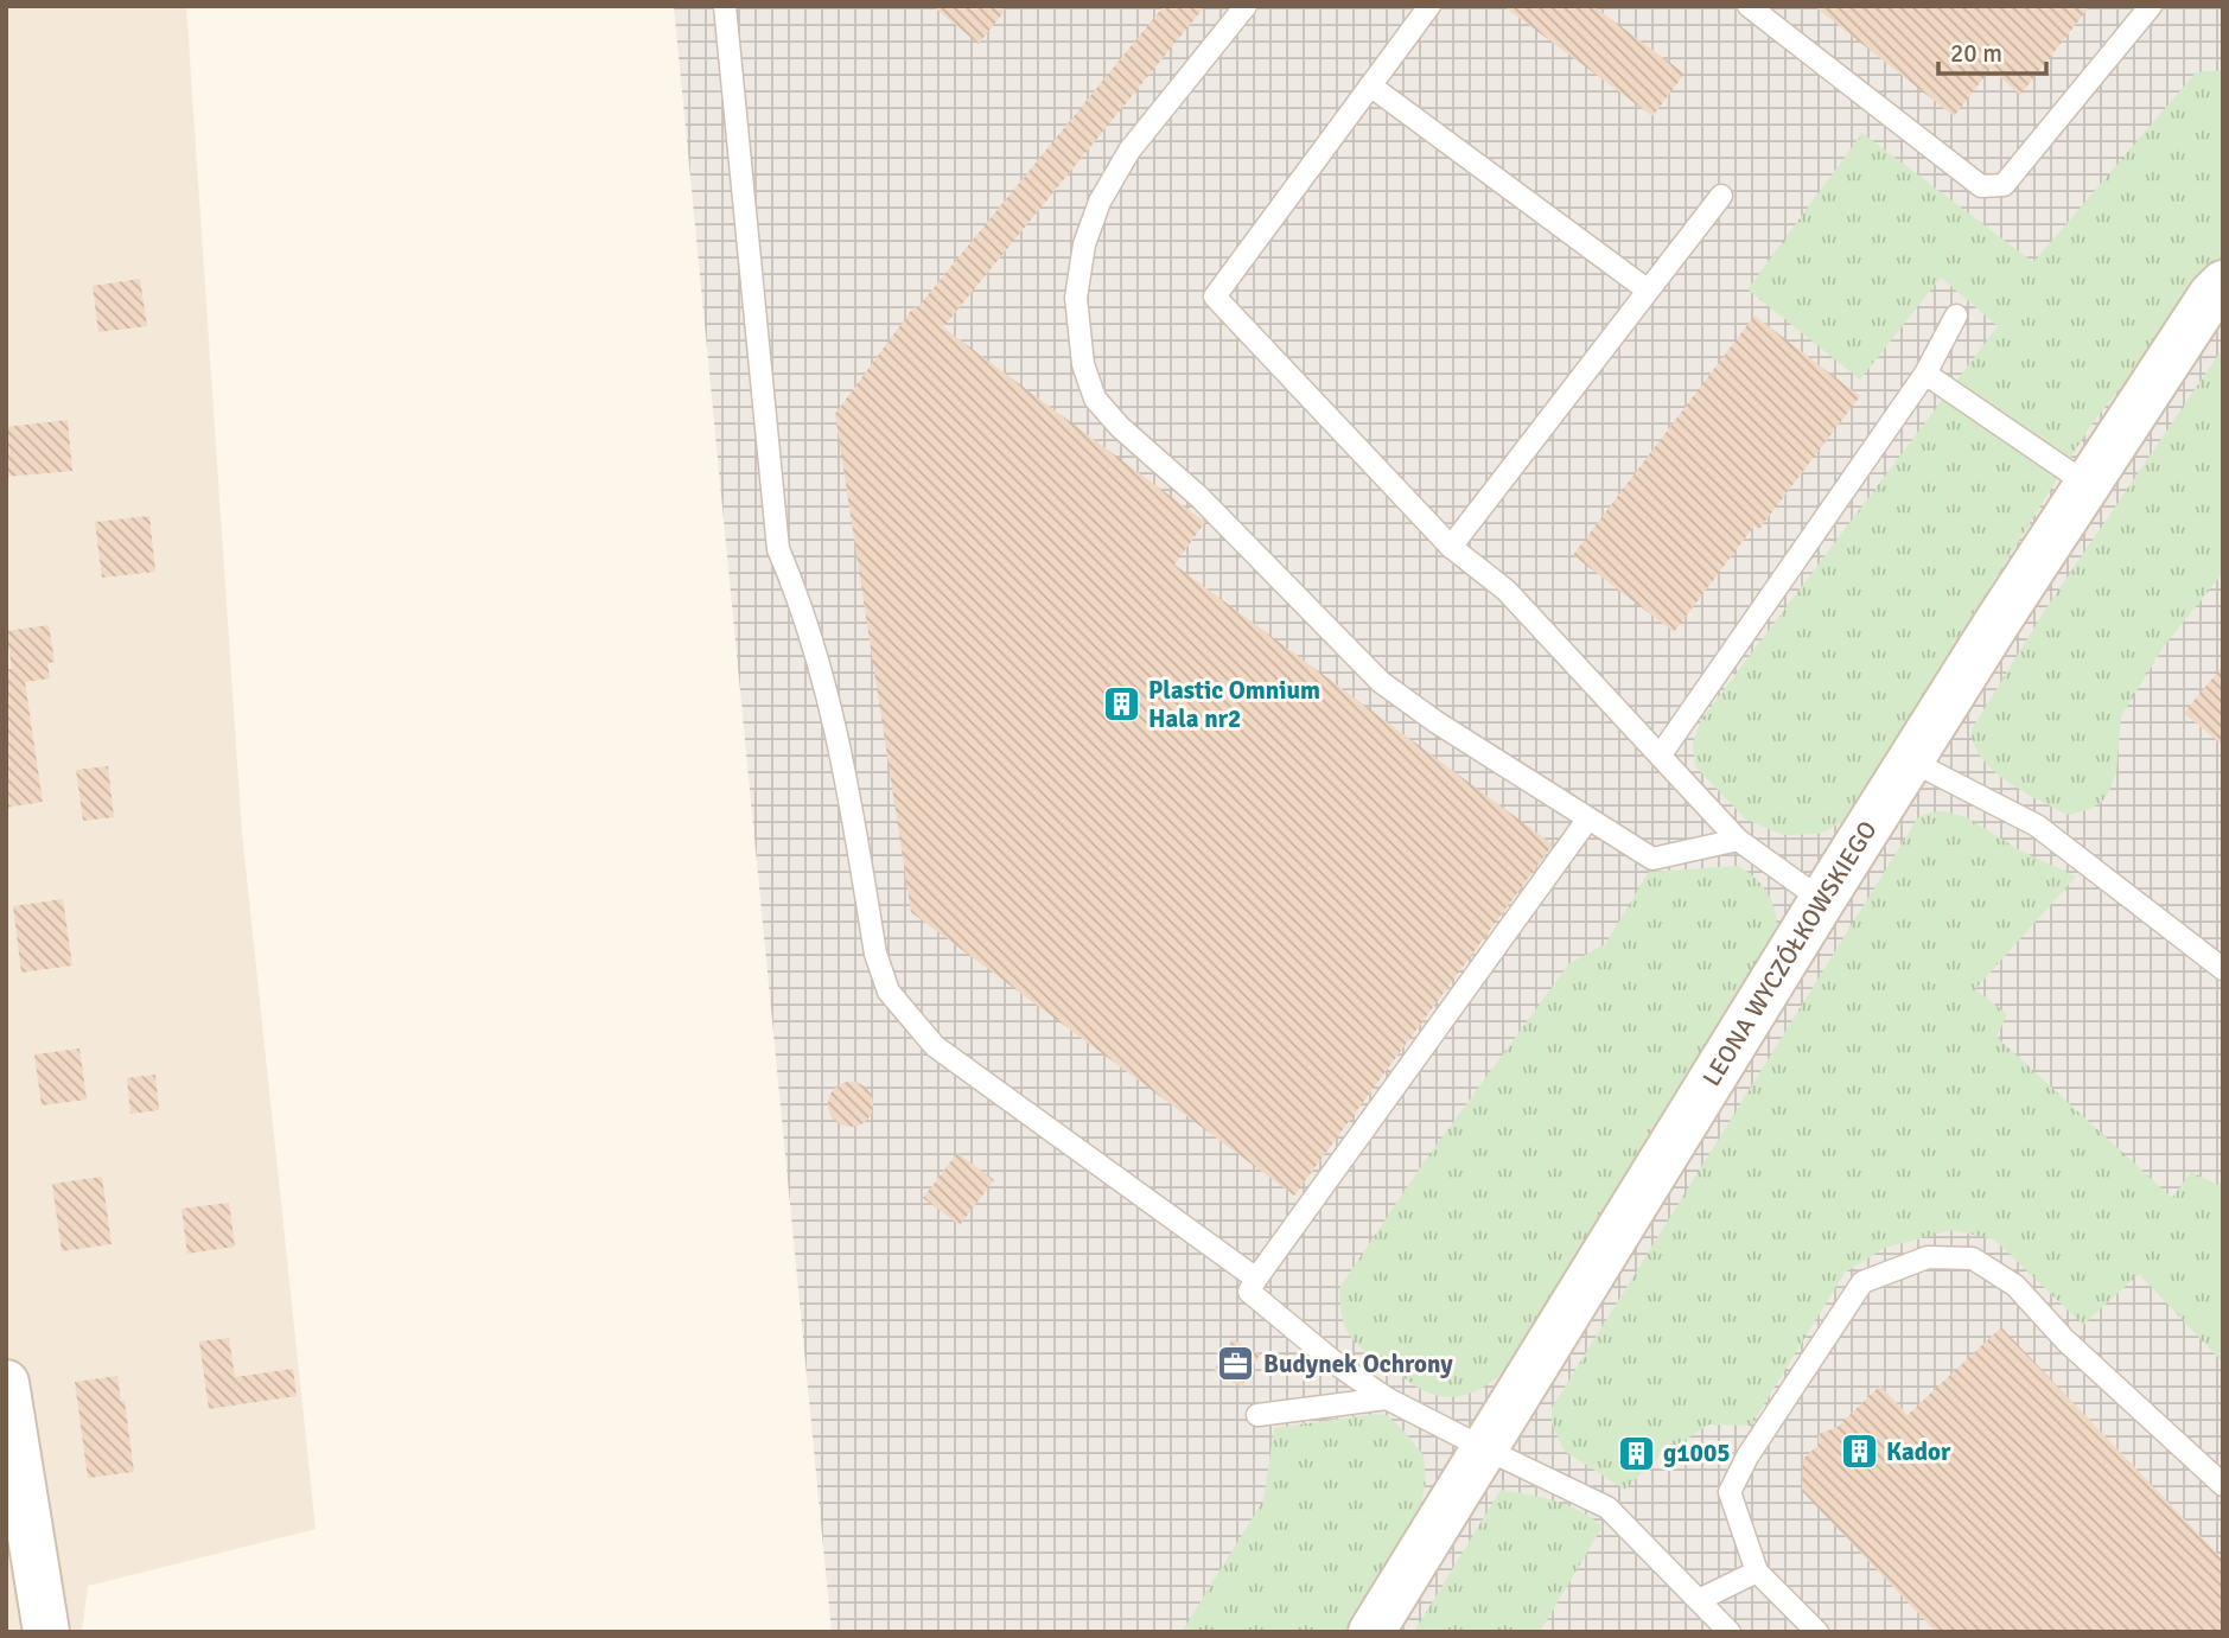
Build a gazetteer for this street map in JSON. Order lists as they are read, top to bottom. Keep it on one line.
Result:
{"streets":{"street":["LEONA WYCZÓŁKOWSKIEGO"]},"places":{"building":["Plastic Omnium Hala nr2","Kador","g1005"],"office":["Budynek Ochrony"]},"scale_bar":"20 m"}
